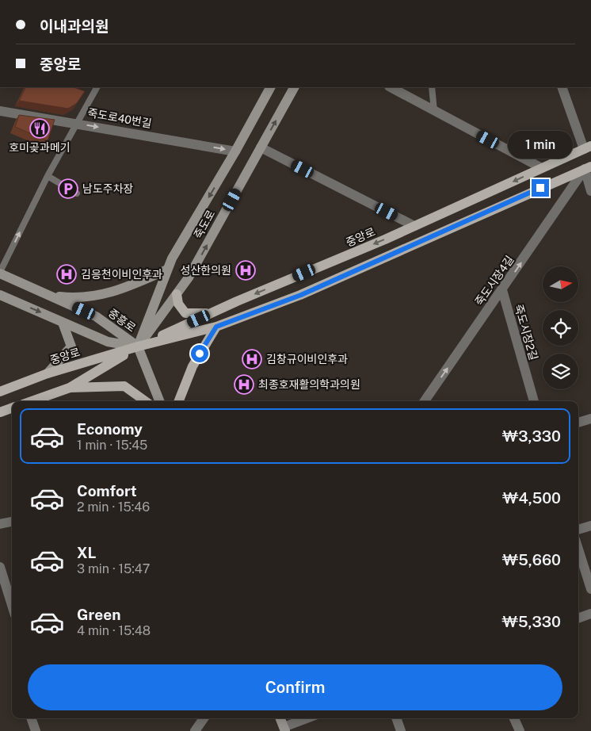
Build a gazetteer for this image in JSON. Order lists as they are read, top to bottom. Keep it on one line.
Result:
{"streets":{"main road":["죽도로","중앙로","중흥로"],"street":["죽도로40번길","죽도시장4길","죽도시장2길"]},"crossings":[["죽도로40번길","죽도로"],["죽도로","중앙로"],["죽도로","중흥로"],["중앙로","죽도시장4길"],["중앙로","중흥로"],["죽도시장4길","죽도시장2길"]],"one_way":["죽도로40번길","죽도시장4길"],"places":{"restaurant":["호미곶과메기"],"parking":["남도주차장"],"hospital":["성산한의원","김응천이비인후과","김창규이비인후과","최종호재활의학과의원"]},"north":"right","page":{"banner":["이내과의원","중앙로"],"bubble":"1 min","list":[{"name":"Economy","note":"1 min · 15:45","value":"₩3,330"},{"name":"Comfort","note":"2 min · 15:46","value":"₩4,500"},{"name":"XL","note":"3 min · 15:47","value":"₩5,660"},{"name":"Green","note":"4 min · 15:48","value":"₩5,330"}],"buttons":"Confirm"}}
